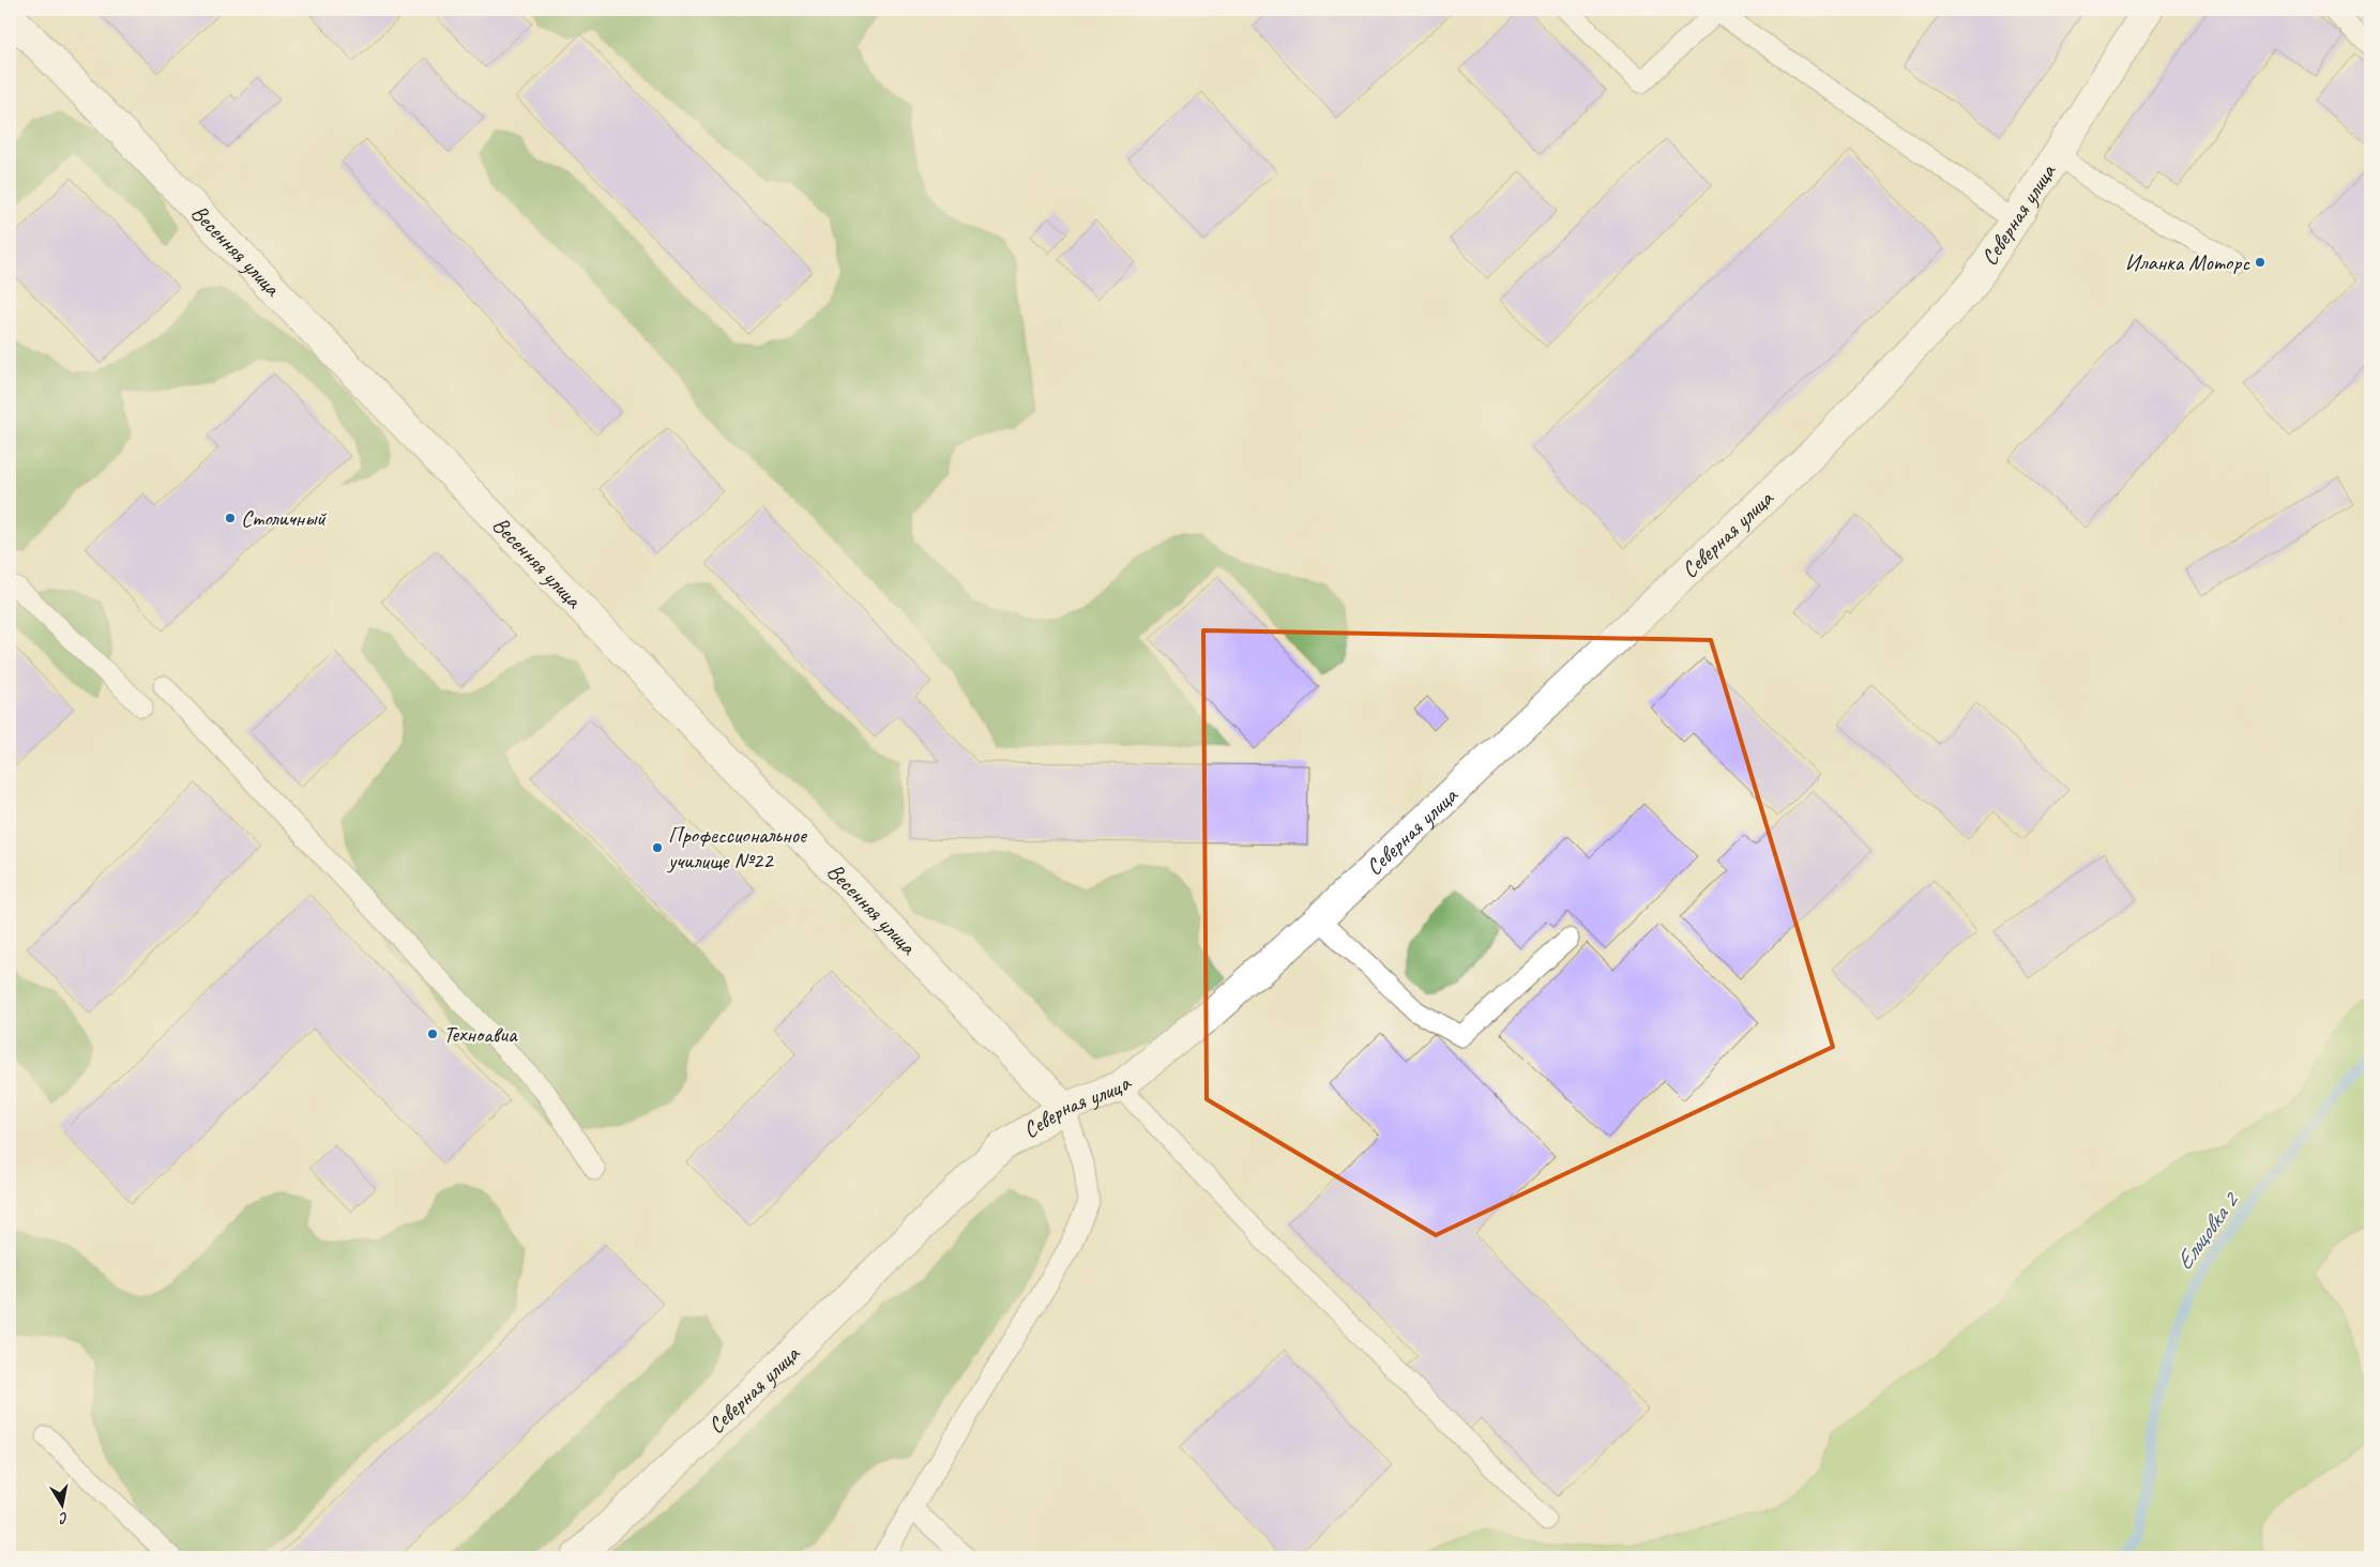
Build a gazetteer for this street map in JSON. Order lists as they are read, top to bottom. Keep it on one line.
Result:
{"streets":{"street":["Северная улица","Весенняя улица"]},"crossings":[["Северная улица","Весенняя улица"]],"water":["Ельцовка 2"],"places":["Иланка Моторс","Столичный","Профессиональное училище №22","Техноавиа"],"north":"bottom"}
